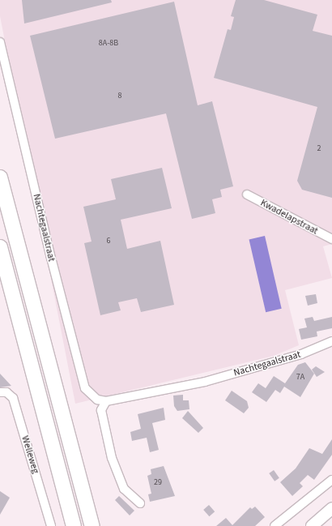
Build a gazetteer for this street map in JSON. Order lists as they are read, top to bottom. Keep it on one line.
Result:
{"streets":{"street":["Kwadelapstraat","Nachtegaalstraat","Welleweg"]},"house_numbers":["8A-8B","8","2","6","7A","29"]}
